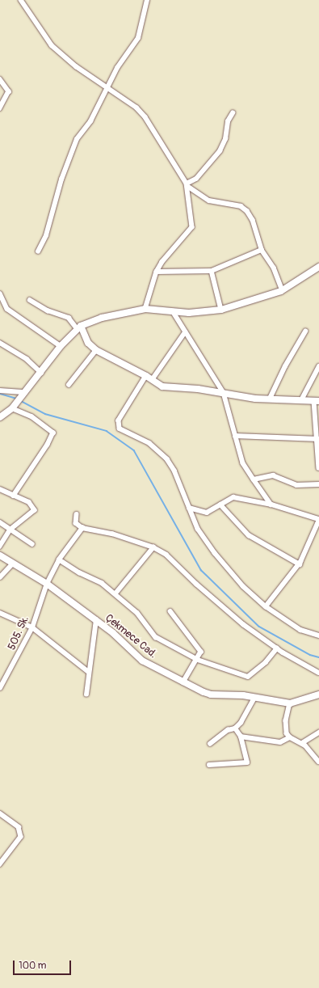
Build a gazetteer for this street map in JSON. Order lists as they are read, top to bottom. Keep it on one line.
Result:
{"streets":{"street":["505. Sk.","Çekmece Cad."]},"crossings":[["505. Sk.","Çekmece Cad."]],"scale_bar":"100 m"}
